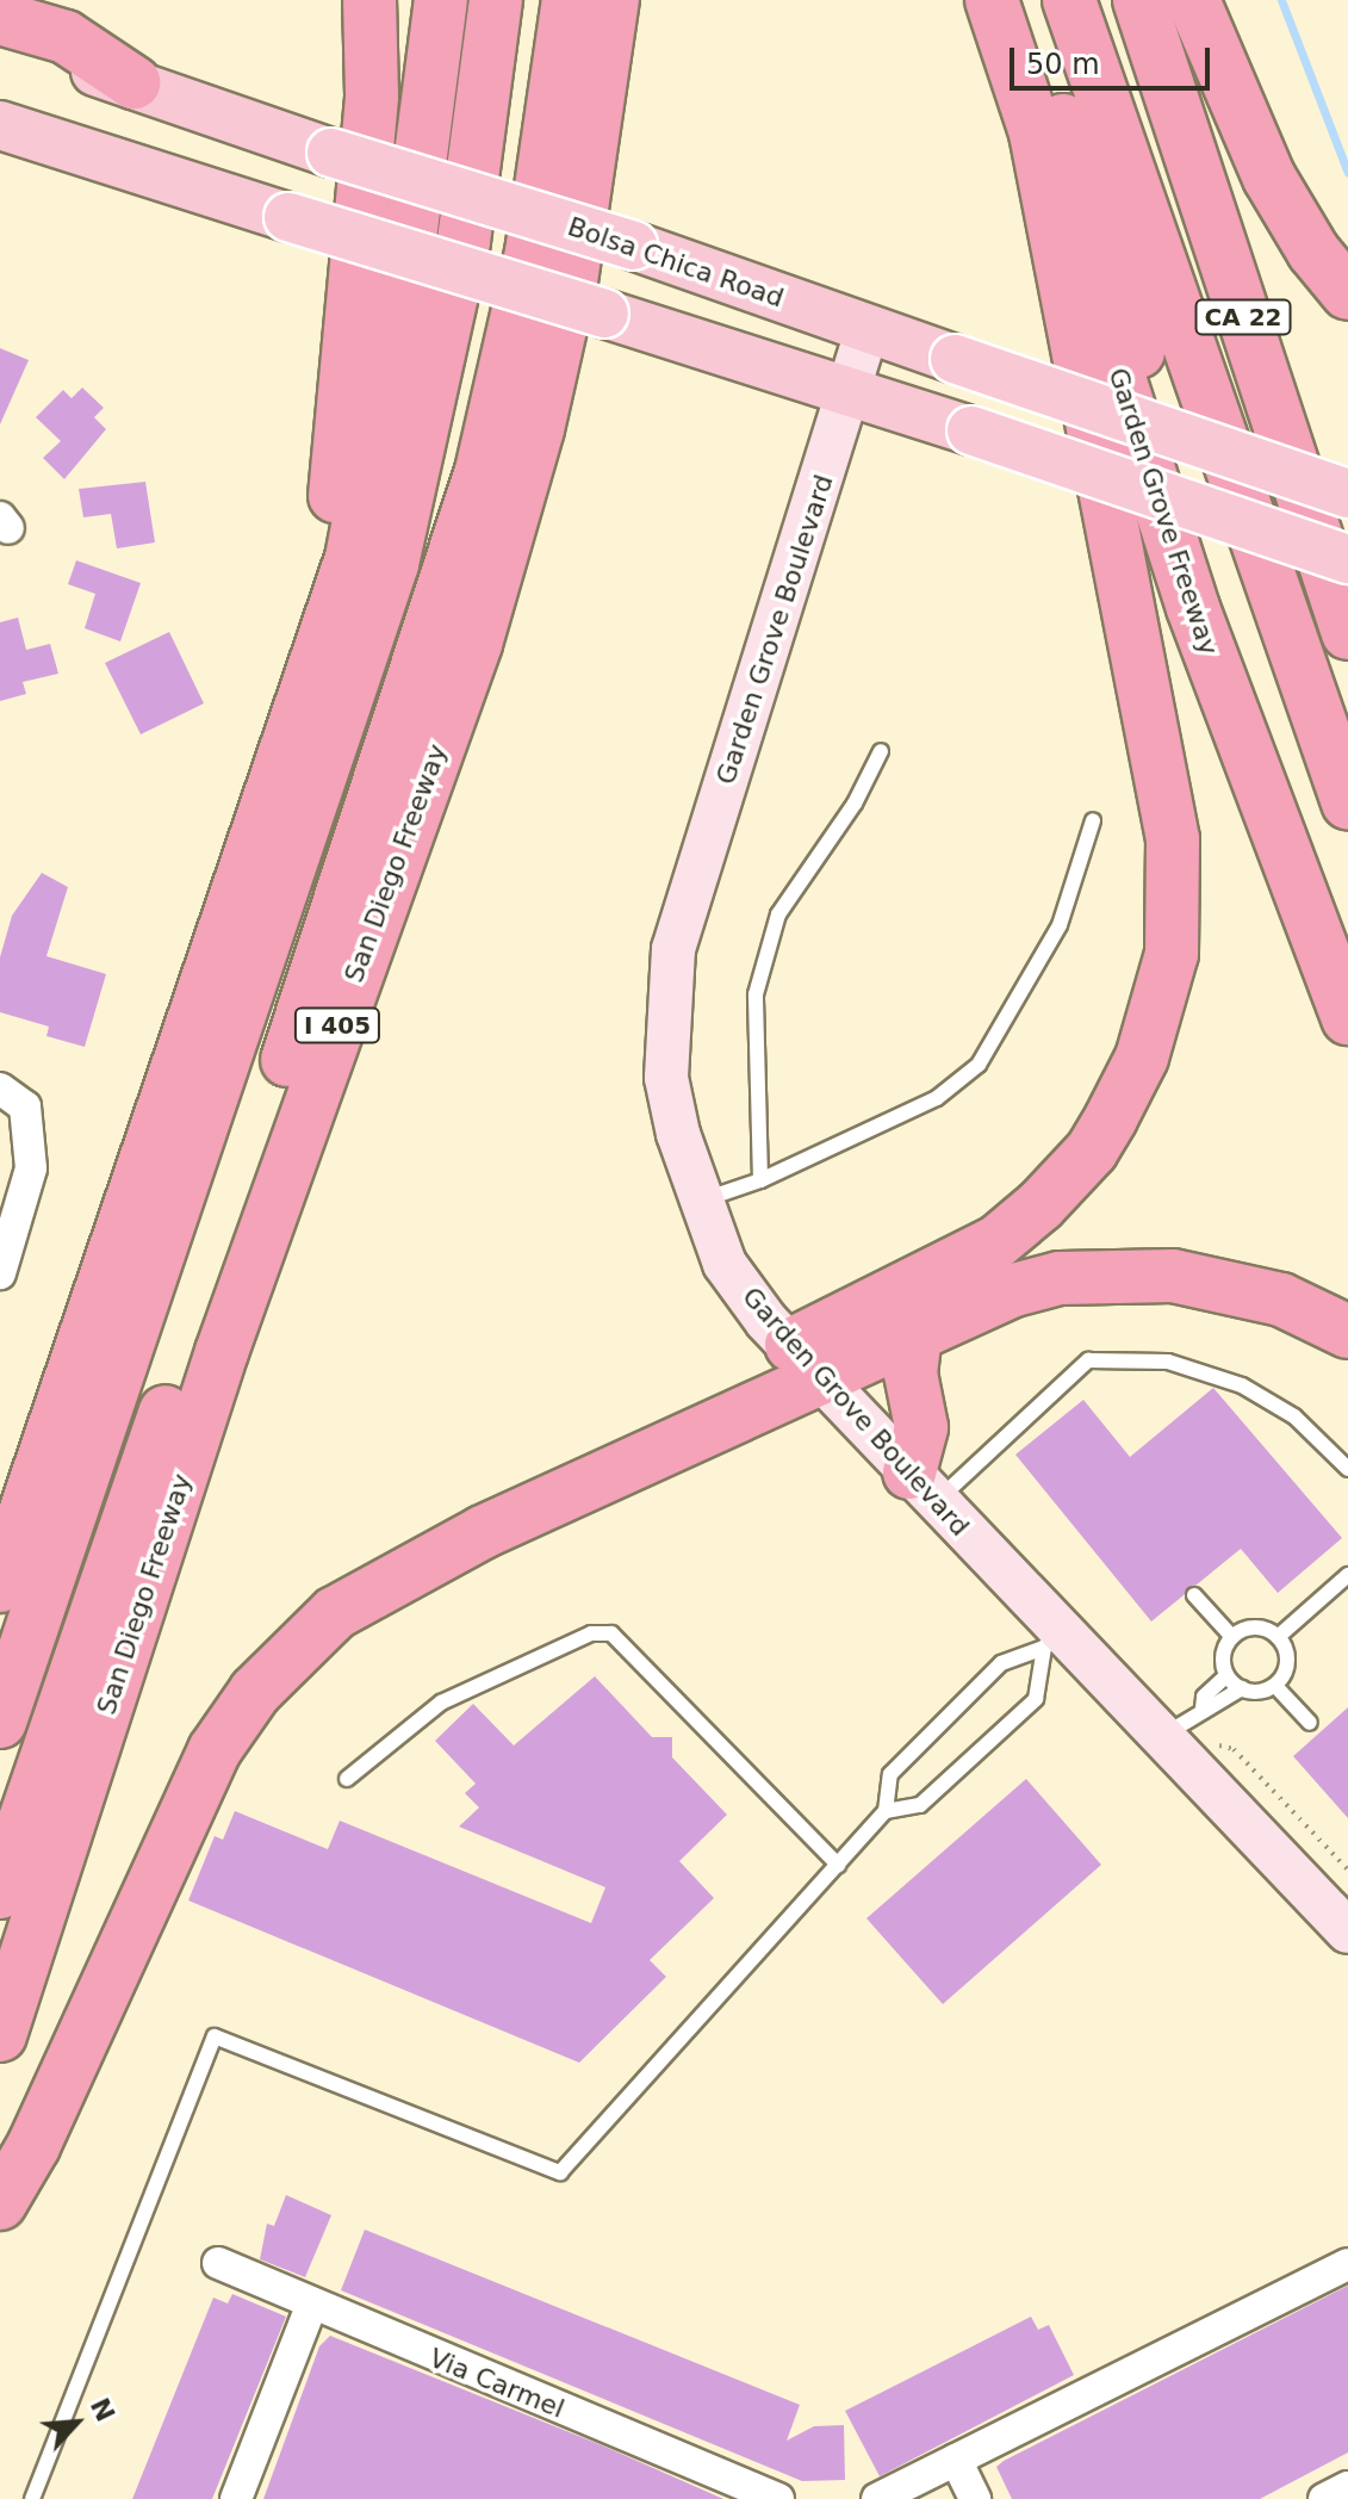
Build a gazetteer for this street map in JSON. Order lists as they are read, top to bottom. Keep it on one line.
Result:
{"streets":{"highway":["CA 22","Garden Grove Freeway","San Diego Freeway","I 405"],"main road":["Bolsa Chica Road","Garden Grove Boulevard"],"street":["Via Carmel"]},"crossings":[["Bolsa Chica Road","Garden Grove Boulevard"]],"scale_bar":"50 m","north":"top right"}
